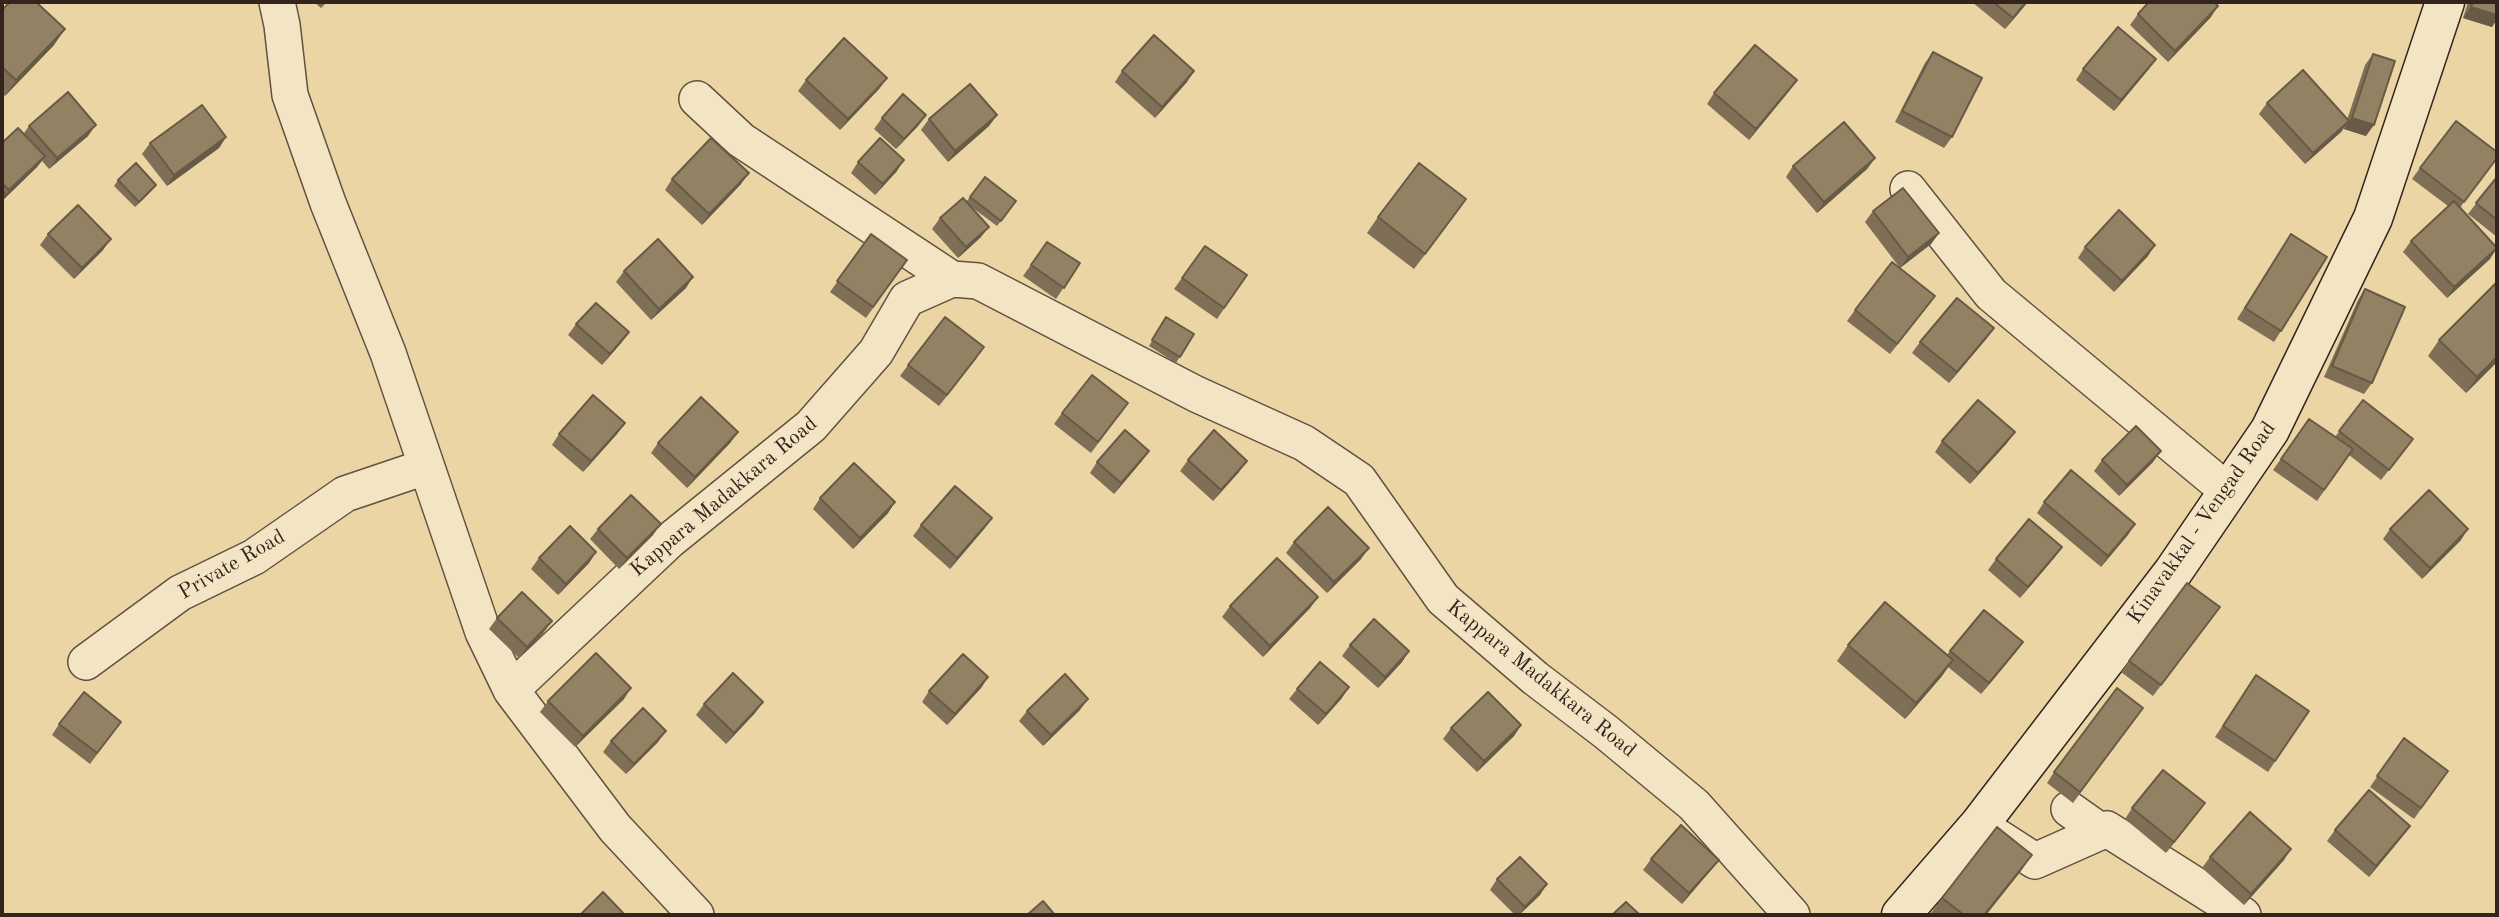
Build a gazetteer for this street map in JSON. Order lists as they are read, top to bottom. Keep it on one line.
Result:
{"streets":{"main road":["Kinavakkal - Vengad Road"],"street":["Kappara Madakkara Road","Private Road"]}}
